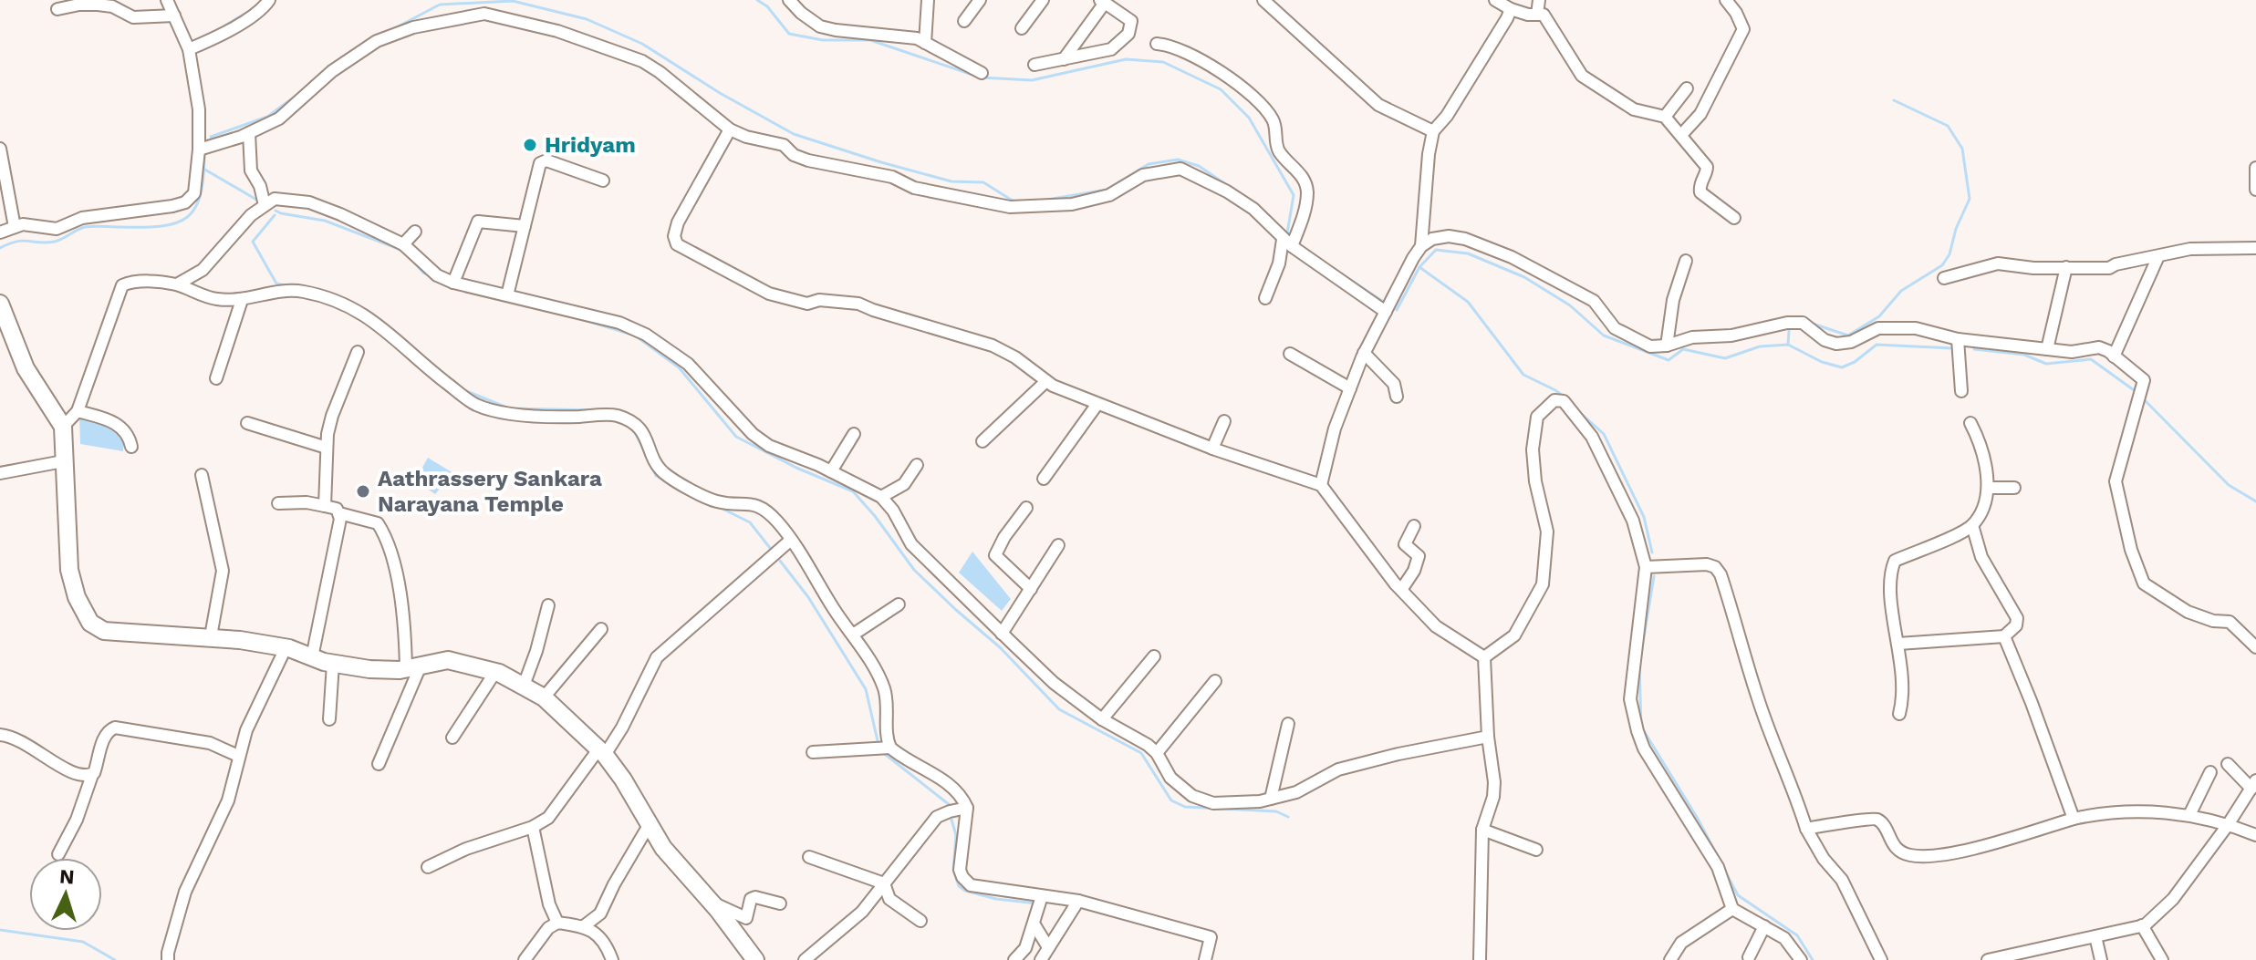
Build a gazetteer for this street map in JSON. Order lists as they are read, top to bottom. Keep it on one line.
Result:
{"places":["Hridyam","Aathrassery Sankara Narayana Temple"],"north":"top"}
